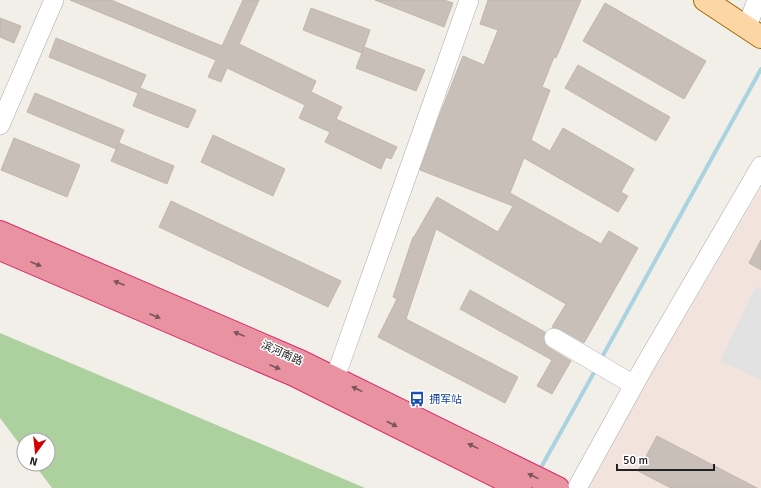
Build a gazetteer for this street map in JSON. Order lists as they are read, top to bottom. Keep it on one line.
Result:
{"streets":{"highway":["滨河南路"]},"places":{"bus stop":["拥军站"]},"scale_bar":"50 m","north":"bottom"}
